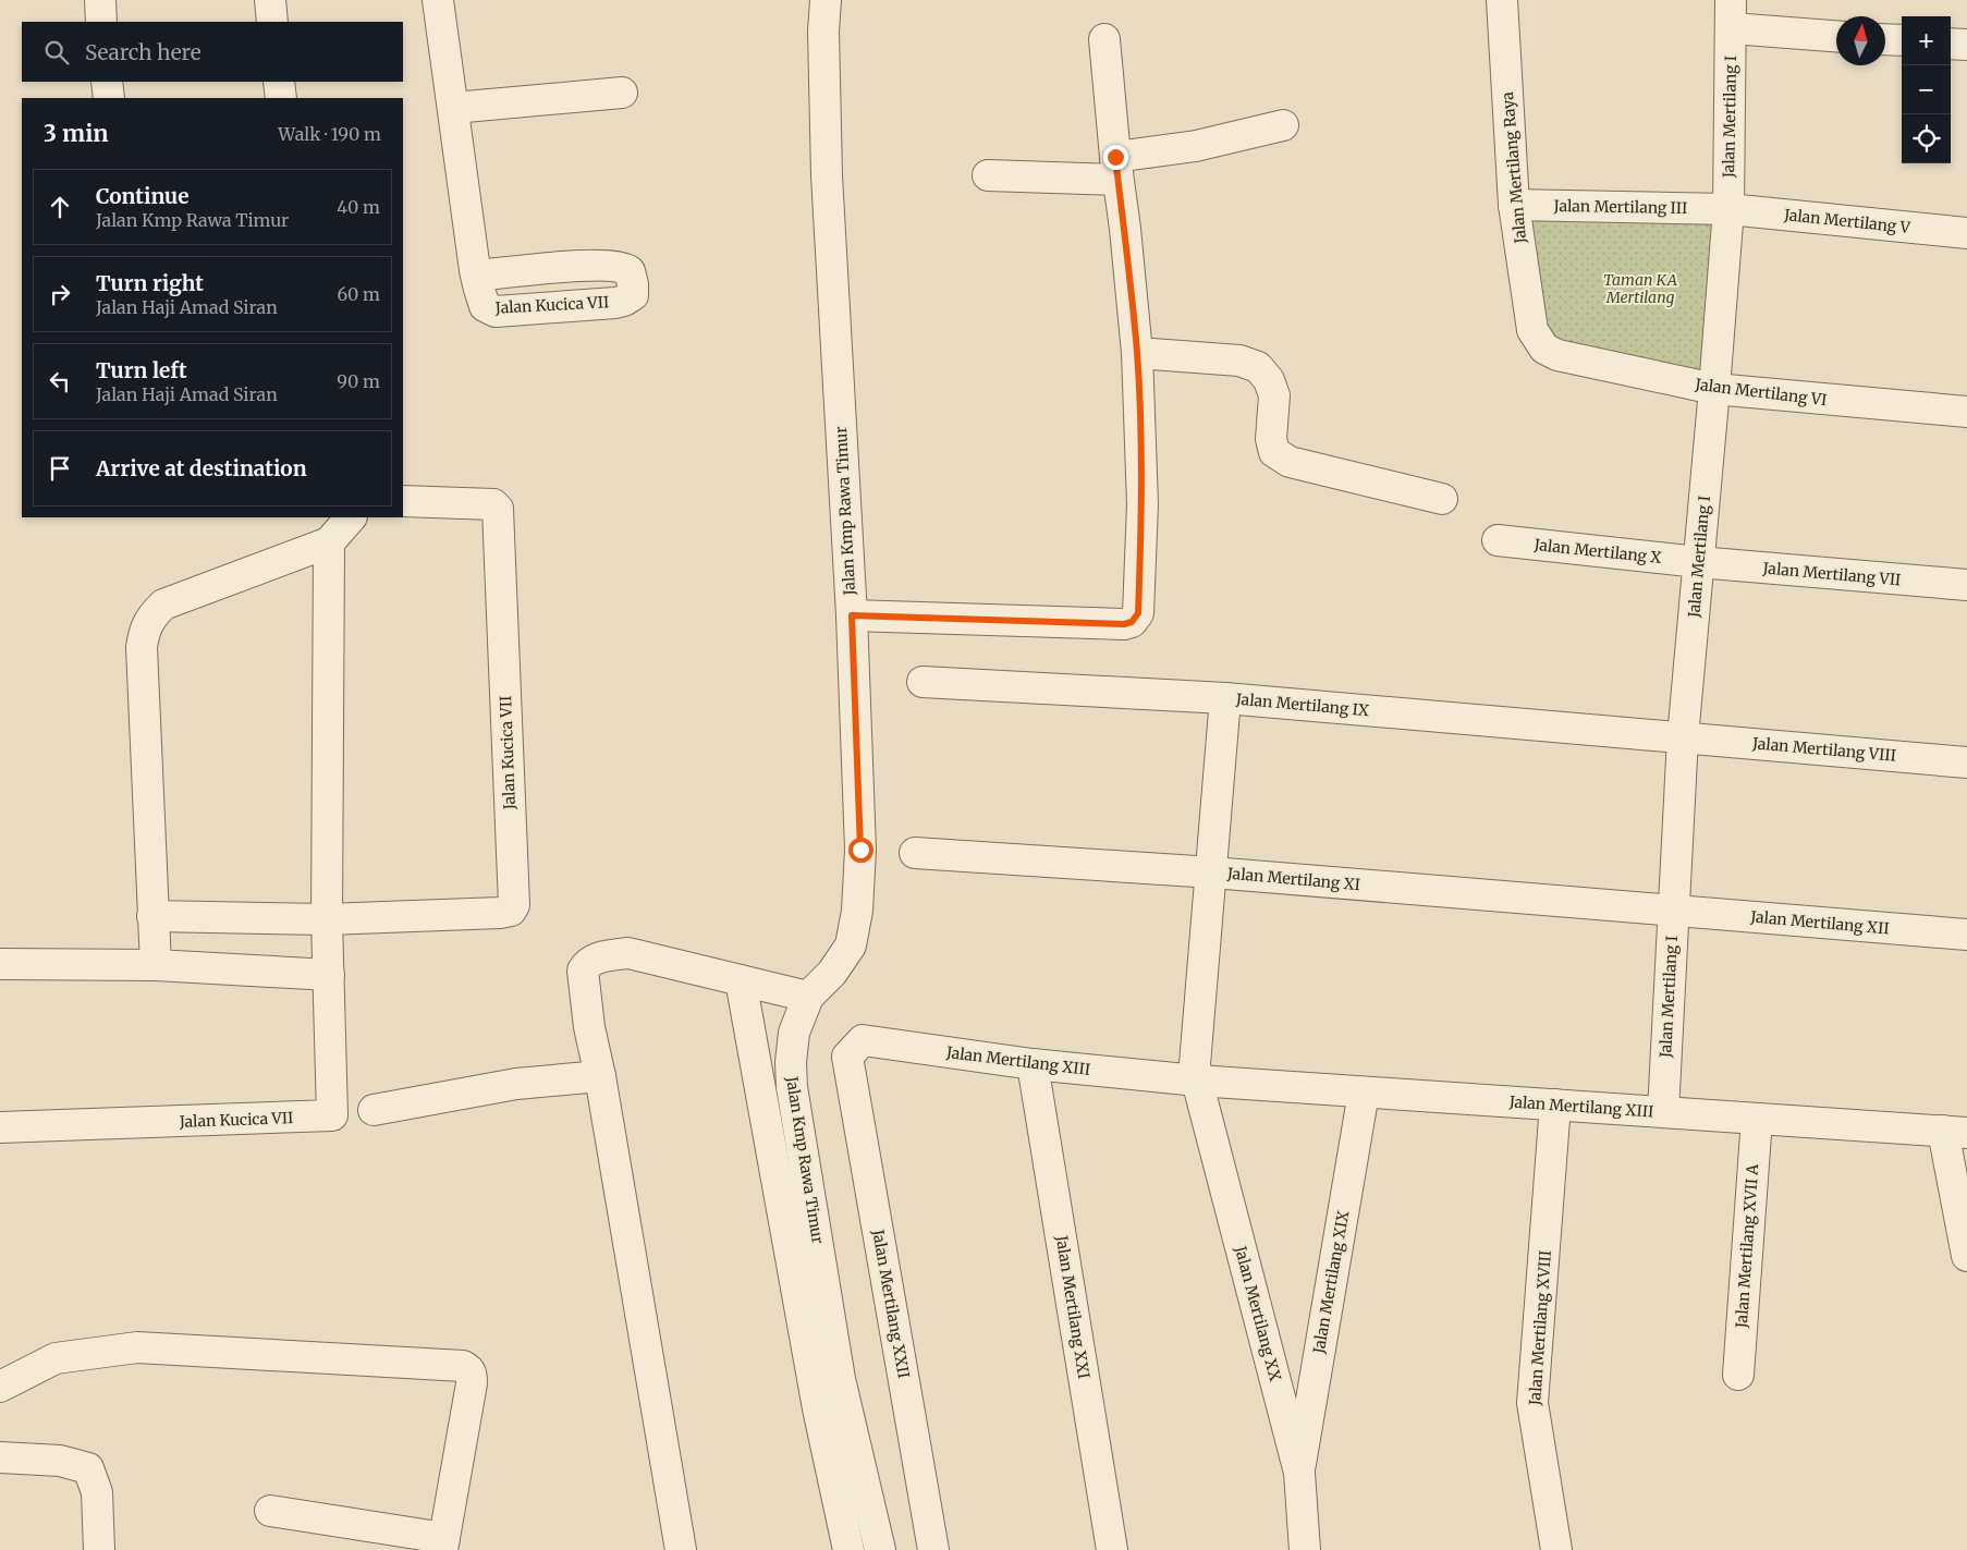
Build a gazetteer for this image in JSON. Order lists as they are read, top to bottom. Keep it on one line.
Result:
{"streets":{"street":["Jalan Mertilang I","Jalan Mertilang Raya","Jalan Mertilang III","Jalan Mertilang V","Jalan Kucica VII","Jalan Mertilang VI","Jalan Kmp Rawa Timur","Jalan Mertilang X","Jalan Mertilang VII","Jalan Mertilang IX","Jalan Mertilang VIII","Jalan Mertilang XI","Jalan Mertilang XII","Jalan Mertilang XIII","Jalan Mertilang XVII A","Jalan Mertilang XIX","Jalan Mertilang XXII","Jalan Mertilang XXI","Jalan Mertilang XX","Jalan Mertilang XVIII"]},"crossings":[["Jalan Mertilang I","Jalan Mertilang III"],["Jalan Mertilang I","Jalan Mertilang V"],["Jalan Mertilang I","Jalan Mertilang VI"],["Jalan Mertilang I","Jalan Mertilang X"],["Jalan Mertilang I","Jalan Mertilang VII"],["Jalan Mertilang I","Jalan Mertilang IX"],["Jalan Mertilang I","Jalan Mertilang VIII"],["Jalan Mertilang I","Jalan Mertilang XI"],["Jalan Mertilang I","Jalan Mertilang XII"],["Jalan Mertilang I","Jalan Mertilang XIII"],["Jalan Mertilang Raya","Jalan Mertilang III"],["Jalan Mertilang Raya","Jalan Mertilang VI"],["Jalan Mertilang III","Jalan Mertilang V"],["Jalan Mertilang X","Jalan Mertilang VII"],["Jalan Mertilang IX","Jalan Mertilang VIII"],["Jalan Mertilang XI","Jalan Mertilang XII"],["Jalan Mertilang XIII","Jalan Mertilang XVII A"],["Jalan Mertilang XIII","Jalan Mertilang XIX"],["Jalan Mertilang XIII","Jalan Mertilang XXII"],["Jalan Mertilang XIII","Jalan Mertilang XXI"],["Jalan Mertilang XIII","Jalan Mertilang XX"],["Jalan Mertilang XIII","Jalan Mertilang XVIII"],["Jalan Mertilang XIX","Jalan Mertilang XX"]],"parks":["Taman KA Mertilang"],"north":"top","page":{"map_buttons":["+","−"],"search":"Search here","heading":["3 min","Walk · 190 m"],"list":[["Continue","Jalan Kmp Rawa Timur","40 m"],["Turn right","Jalan Haji Amad Siran","60 m"],["Turn left","Jalan Haji Amad Siran","90 m"],"Arrive at destination"]}}
